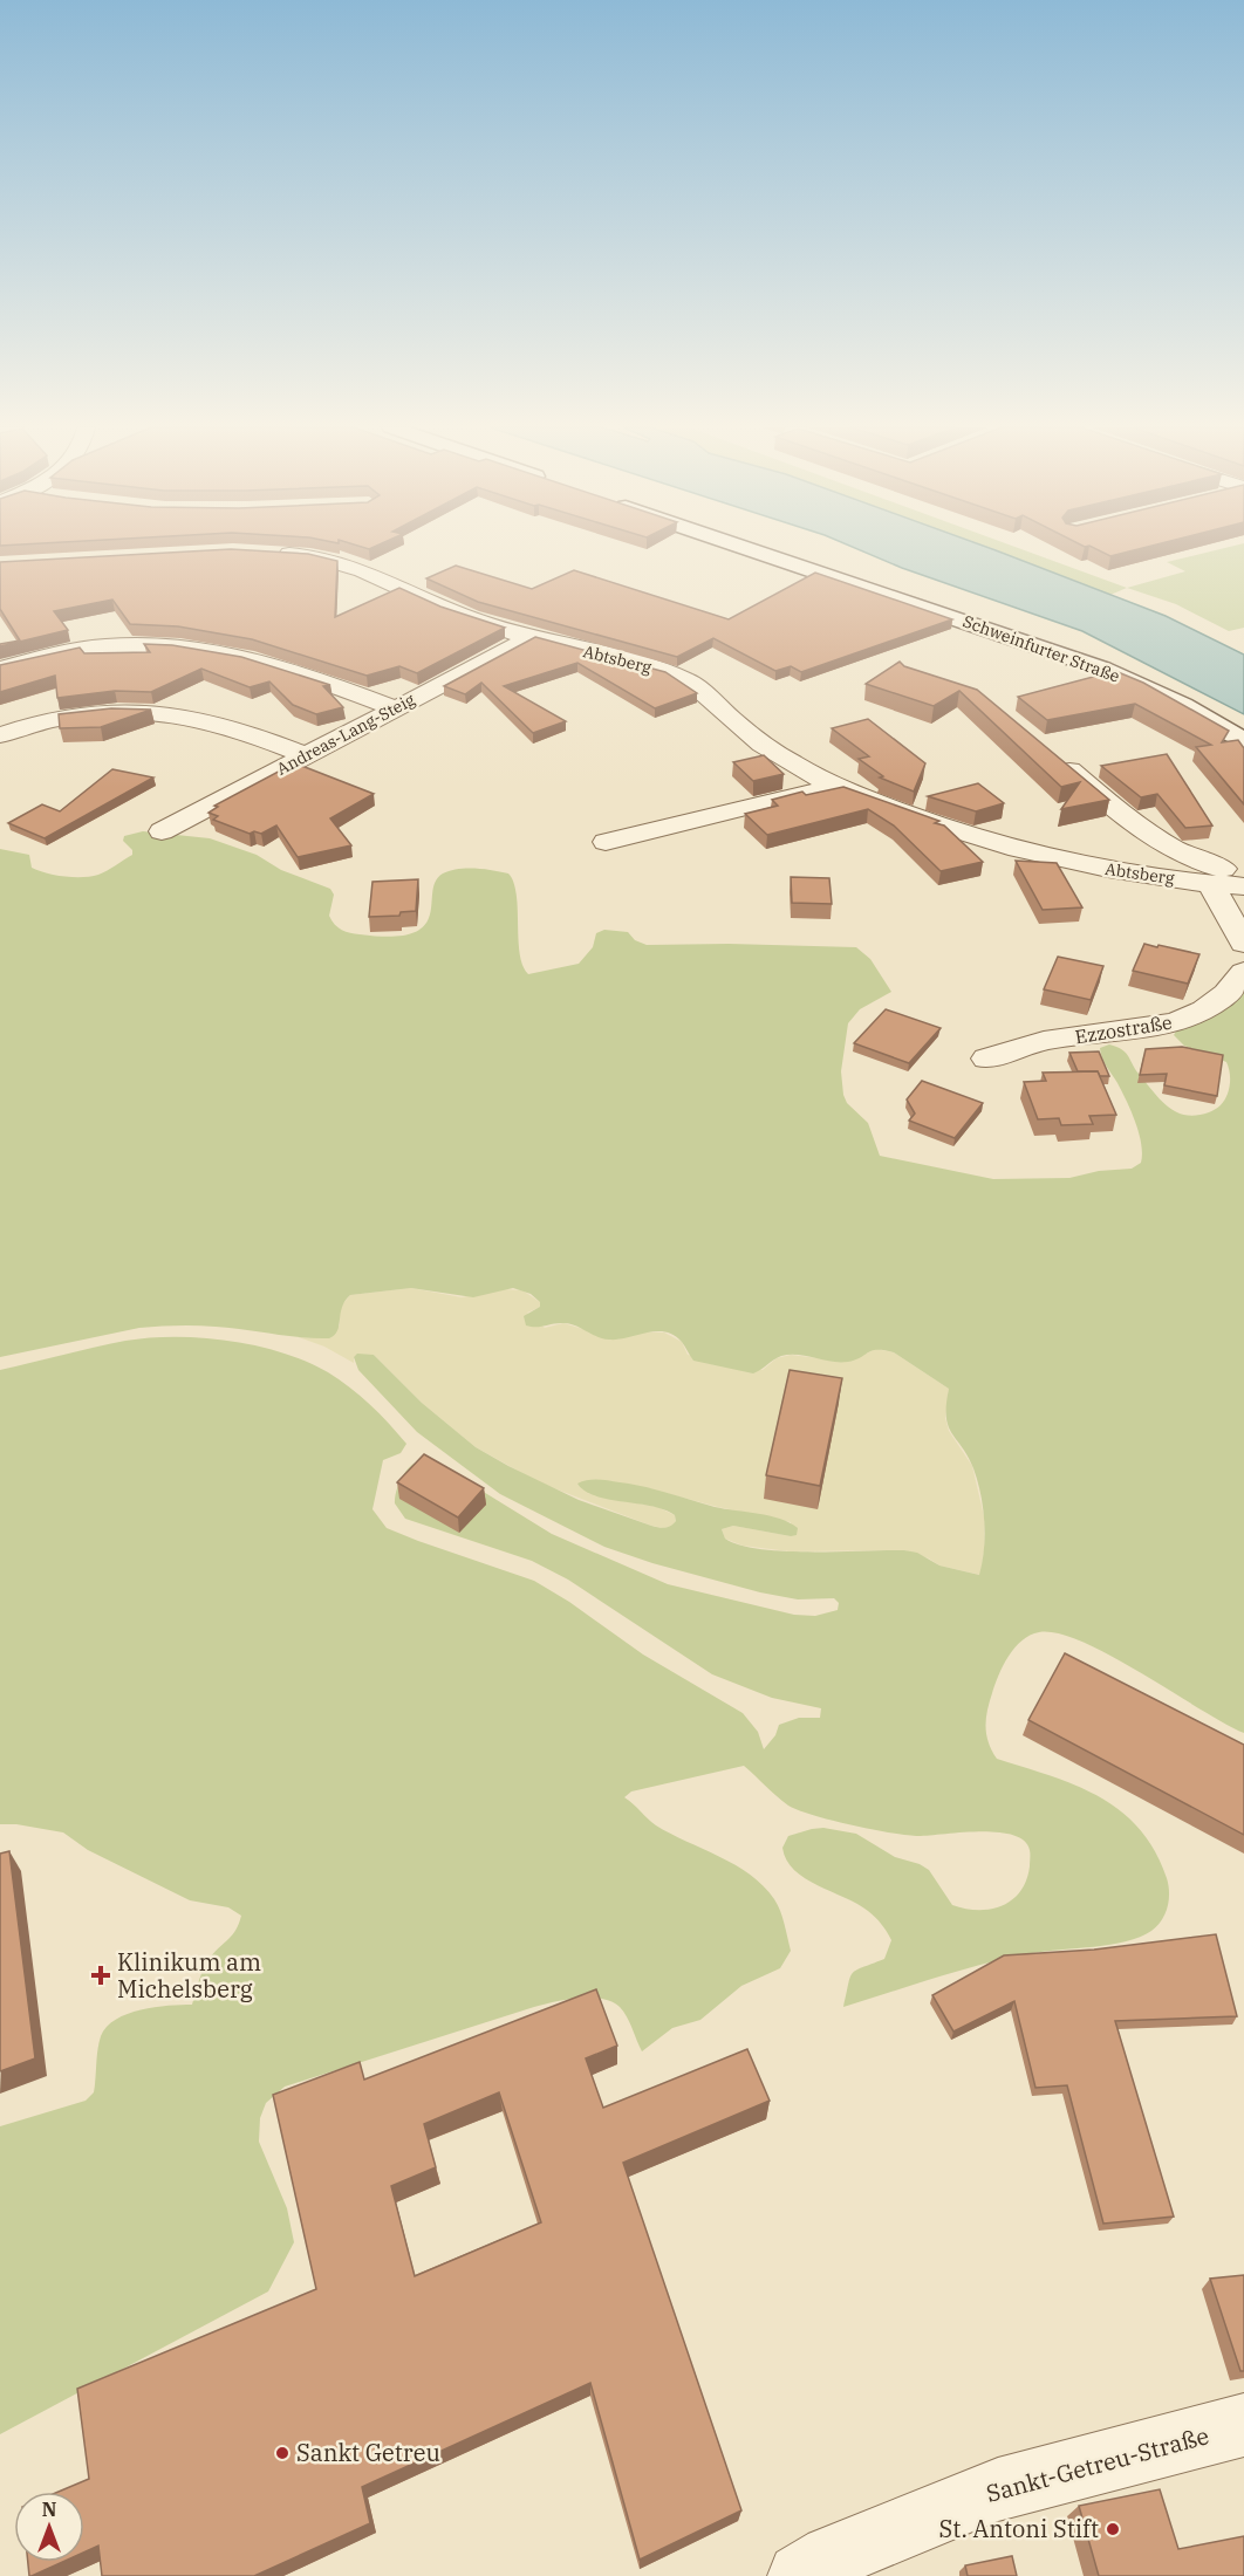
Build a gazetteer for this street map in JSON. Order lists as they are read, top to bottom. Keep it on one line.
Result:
{"streets":{"street":["Schweinfurter Straße","Abtsberg","Andreas-Lang-Steig","Ezzostraße","Sankt-Getreu-Straße"]},"crossings":[["Abtsberg","Andreas-Lang-Steig"]],"places":{"health":["Klinikum am Michelsberg"],"other":["Sankt Getreu","St. Antoni Stift"]},"north":"top"}
